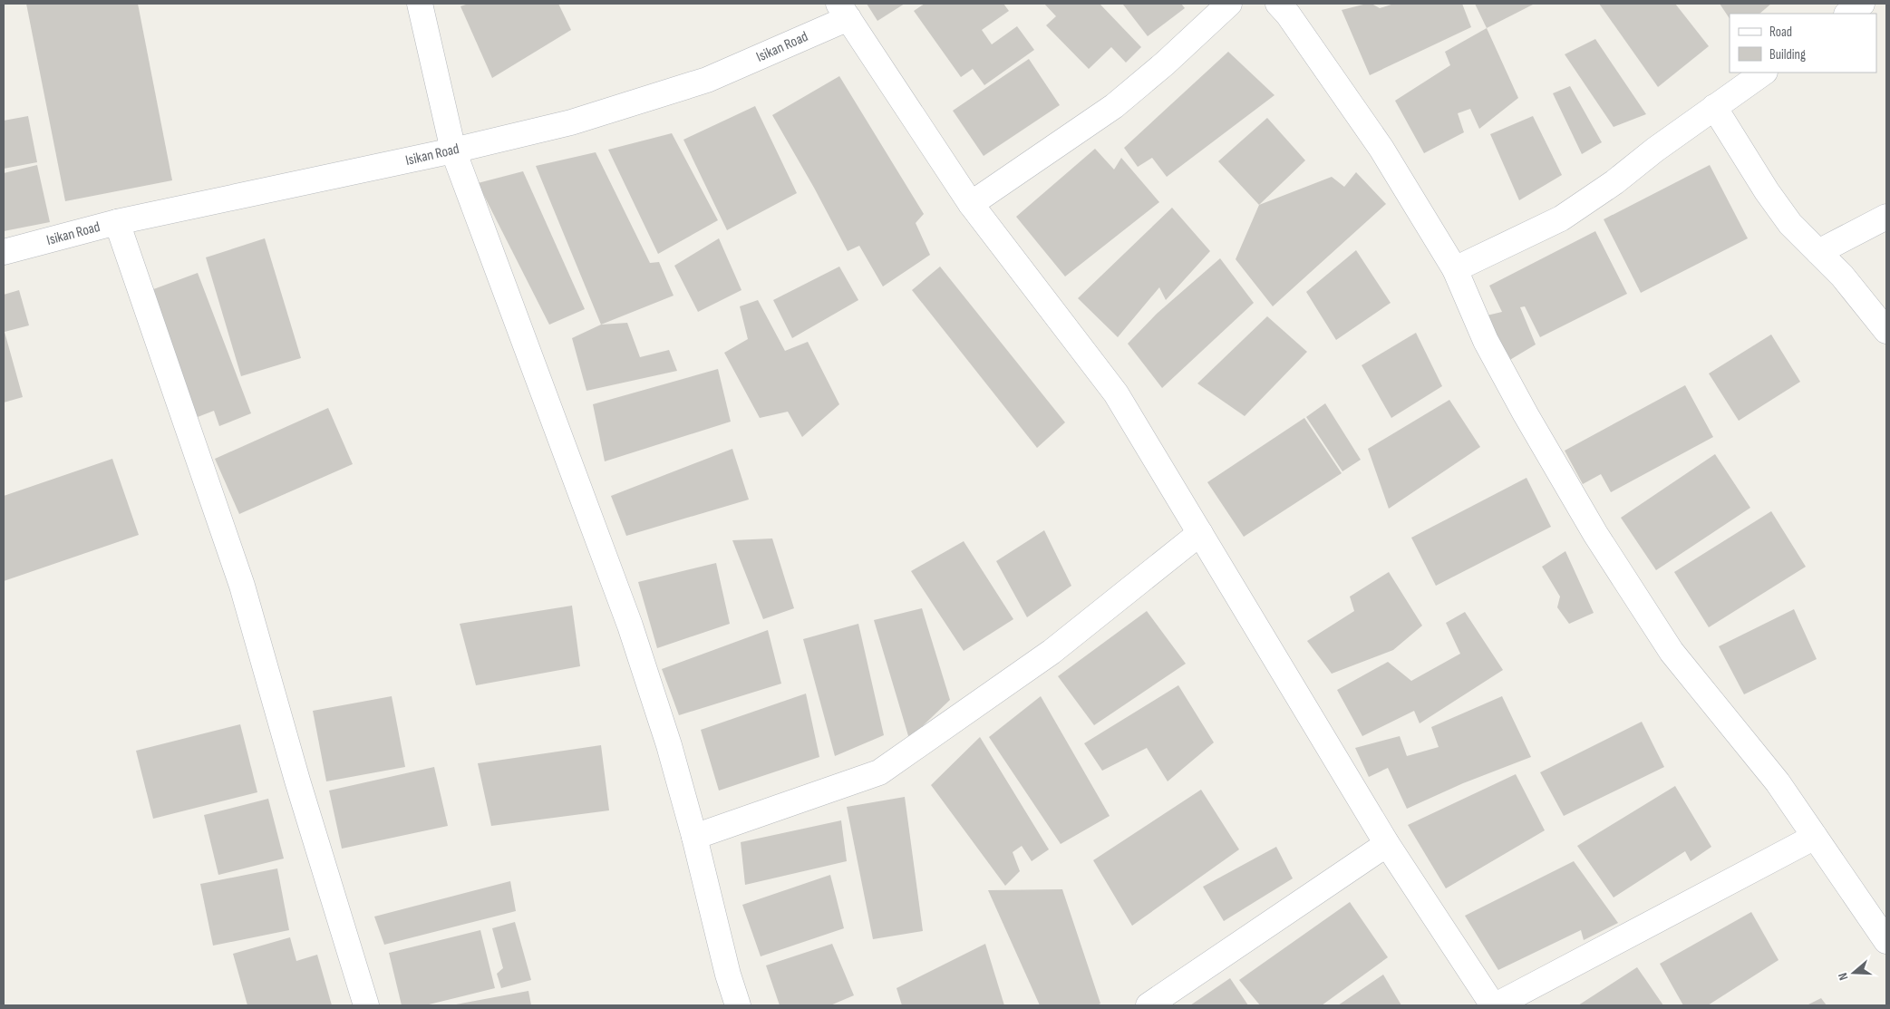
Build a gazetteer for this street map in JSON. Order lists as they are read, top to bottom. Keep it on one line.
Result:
{"streets":{"street":["Isikan Road"]},"legend":["Road","Building"],"north":"left"}
